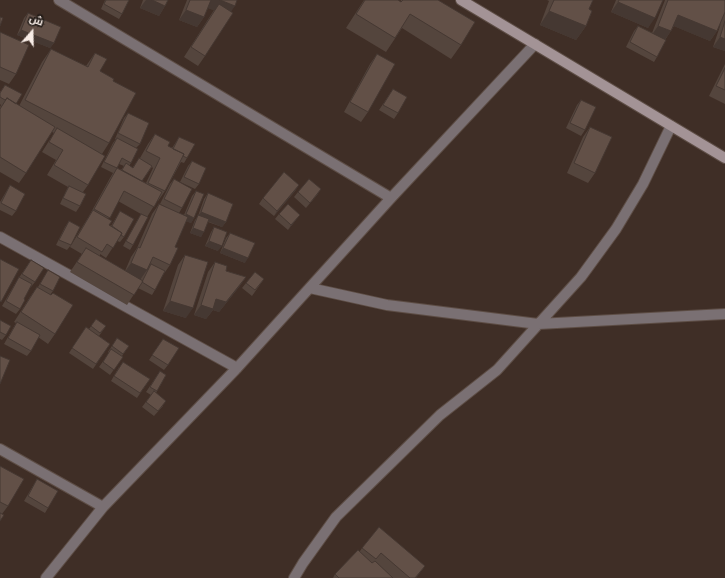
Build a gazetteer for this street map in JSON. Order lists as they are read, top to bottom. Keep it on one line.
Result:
{"north":"top"}
